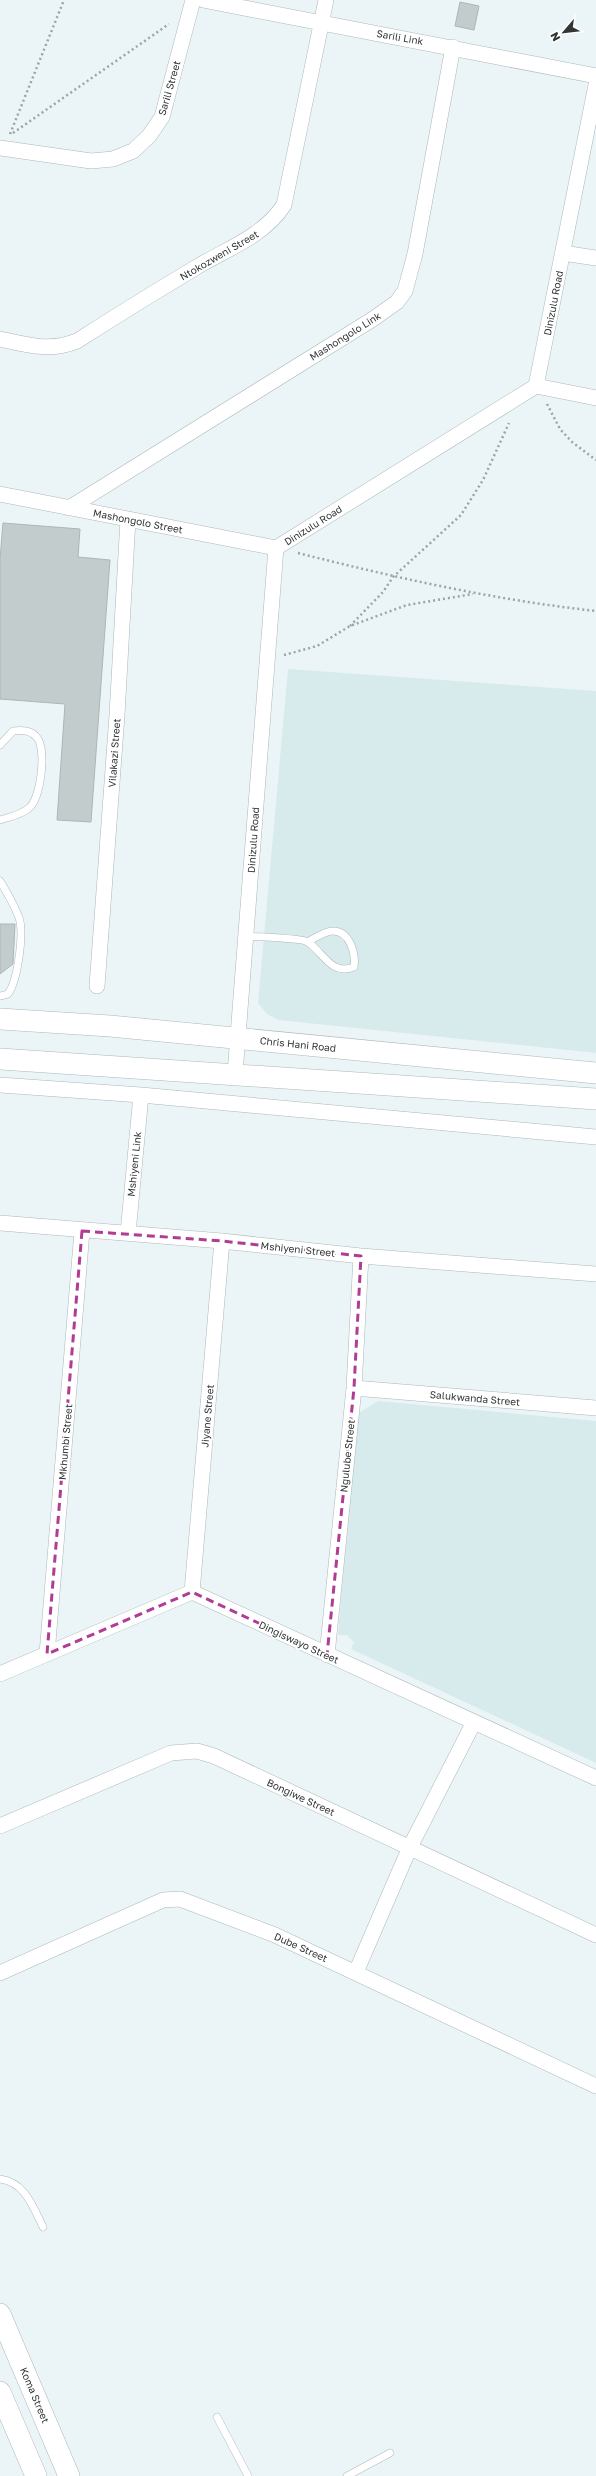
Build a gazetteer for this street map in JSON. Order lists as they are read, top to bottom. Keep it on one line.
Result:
{"streets":{"main road":["Chris Hani Road","Koma Street"],"street":["Sarili Link","Sarili Street","Ntokozweni Street","Dinizulu Road","Mashongolo Link","Mashongolo Street","Vilakazi Street","Mshiyeni Link","Mshiyeni Street","Salukwanda Street","Jiyane Street","Mkhumbi Street","Ngulube Street","Dingiswayo Street","Bongiwe Street","Dube Street"]},"crossings":[["Sarili Link","Ntokozweni Street"],["Sarili Link","Mashongolo Link"],["Dinizulu Road","Mashongolo Street"],["Dinizulu Road","Chris Hani Road"],["Mashongolo Link","Mashongolo Street"],["Mashongolo Street","Vilakazi Street"],["Mshiyeni Link","Mshiyeni Street"],["Mshiyeni Street","Jiyane Street"],["Mshiyeni Street","Mkhumbi Street"],["Mshiyeni Street","Ngulube Street"],["Salukwanda Street","Ngulube Street"],["Jiyane Street","Dingiswayo Street"],["Ngulube Street","Dingiswayo Street"]],"north":"bottom left"}
